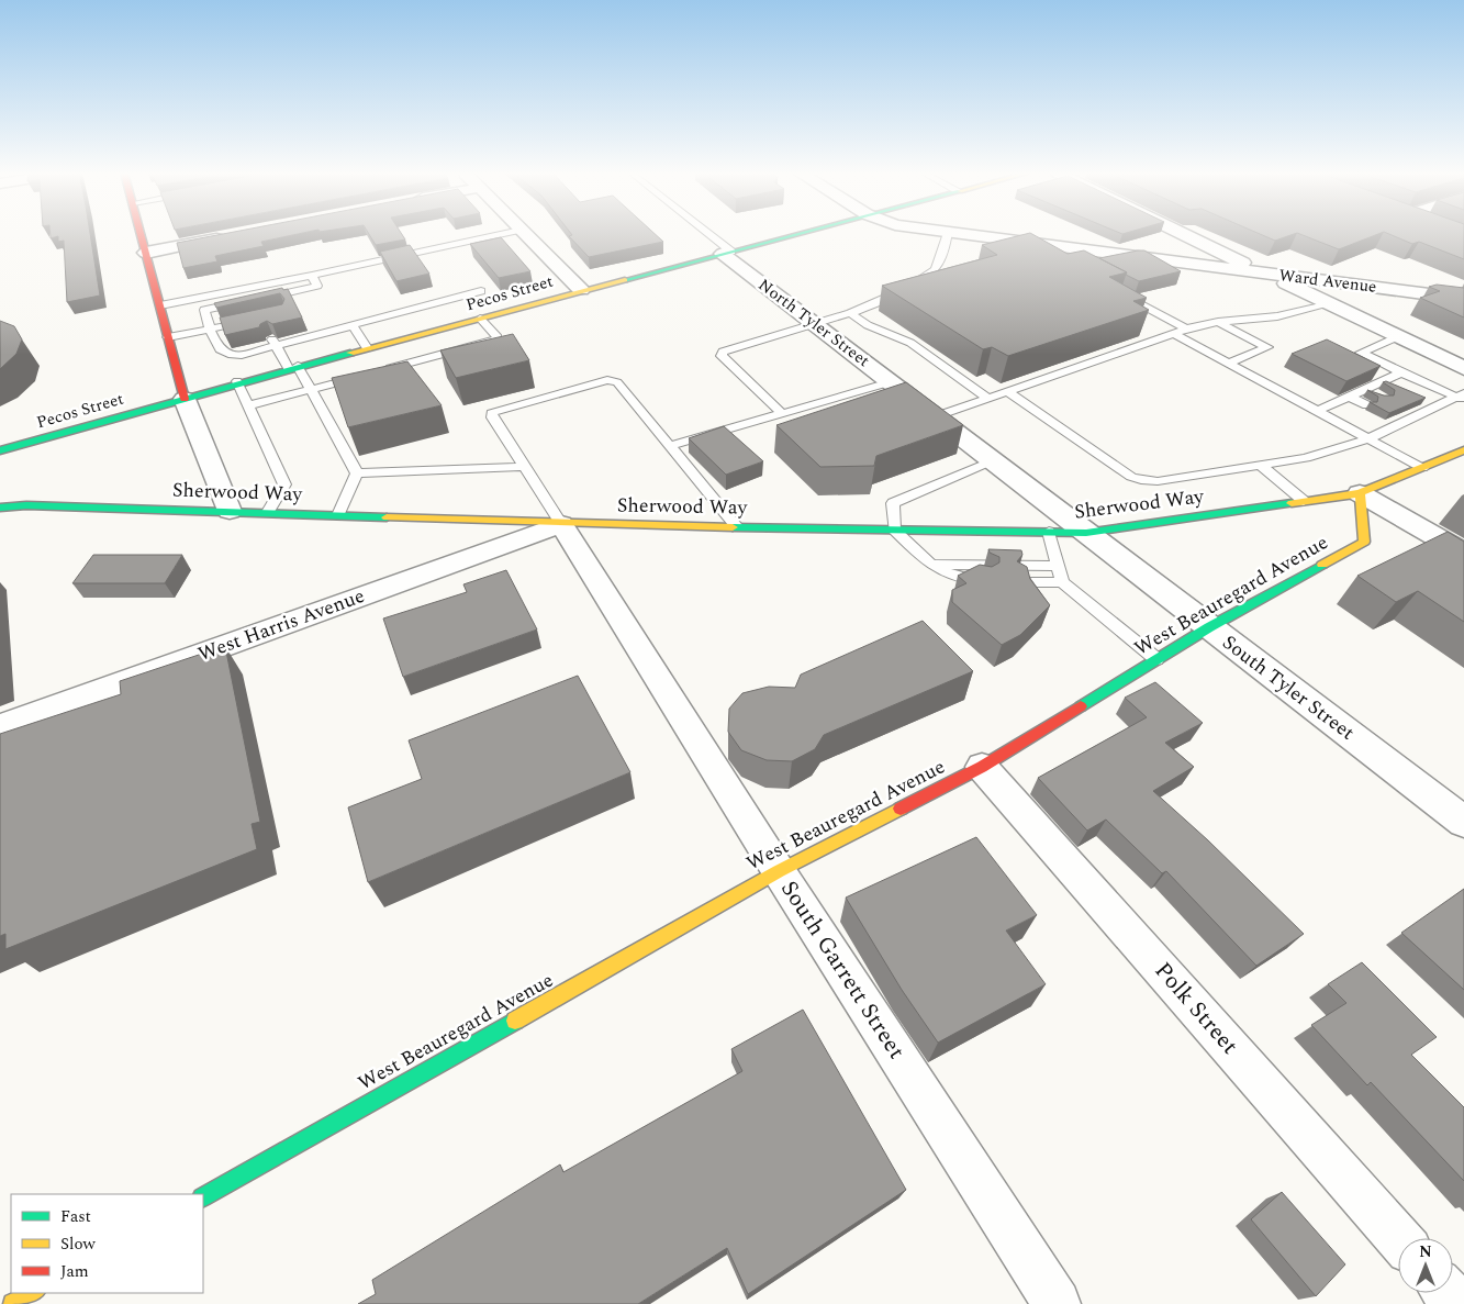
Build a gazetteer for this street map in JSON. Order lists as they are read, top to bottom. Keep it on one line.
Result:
{"streets":{"street":["Ward Avenue","Pecos Street","North Tyler Street","Sherwood Way","West Beauregard Avenue","West Harris Avenue","South Tyler Street","South Garrett Street","Polk Street"]},"crossings":[["Pecos Street","North Tyler Street"],["North Tyler Street","South Tyler Street"],["Sherwood Way","West Beauregard Avenue"],["Sherwood Way","West Harris Avenue"],["Sherwood Way","South Tyler Street"],["Sherwood Way","South Garrett Street"],["West Beauregard Avenue","South Tyler Street"],["West Beauregard Avenue","South Garrett Street"],["West Beauregard Avenue","Polk Street"],["West Harris Avenue","South Garrett Street"]],"legend":["Fast","Slow","Jam"],"north":"top"}
